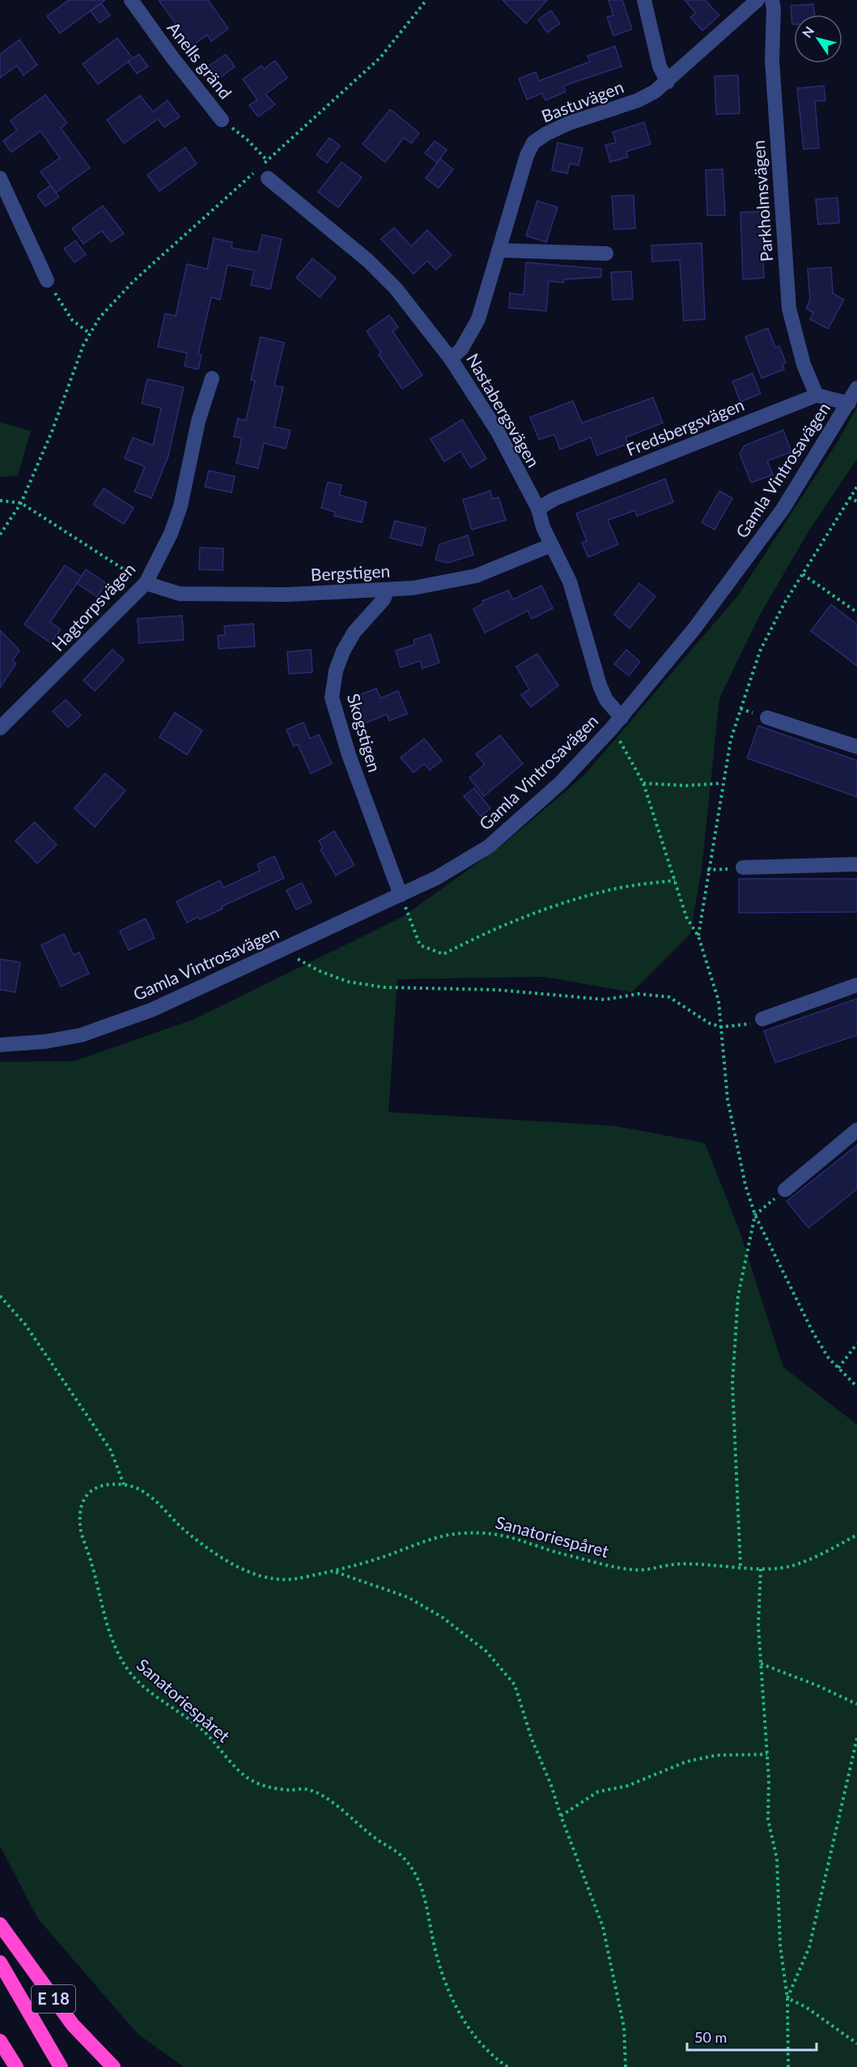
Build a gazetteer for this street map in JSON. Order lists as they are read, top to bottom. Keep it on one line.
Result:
{"streets":{"highway":["E 18"],"street":["Anells gränd","Bastuvägen","Parkholmsvägen","Nastabergsvägen","Fredsbergsvägen","Gamla Vintrosavägen","Bergstigen","Hagtorpsvägen","Skogstigen"],"path":["Sanatoriespåret"]},"crossings":[["Bastuvägen","Nastabergsvägen"],["Parkholmsvägen","Fredsbergsvägen"],["Nastabergsvägen","Fredsbergsvägen"],["Nastabergsvägen","Gamla Vintrosavägen"],["Nastabergsvägen","Bergstigen"],["Gamla Vintrosavägen","Skogstigen"],["Bergstigen","Hagtorpsvägen"],["Bergstigen","Skogstigen"]],"scale_bar":"50 m","north":"top left"}
